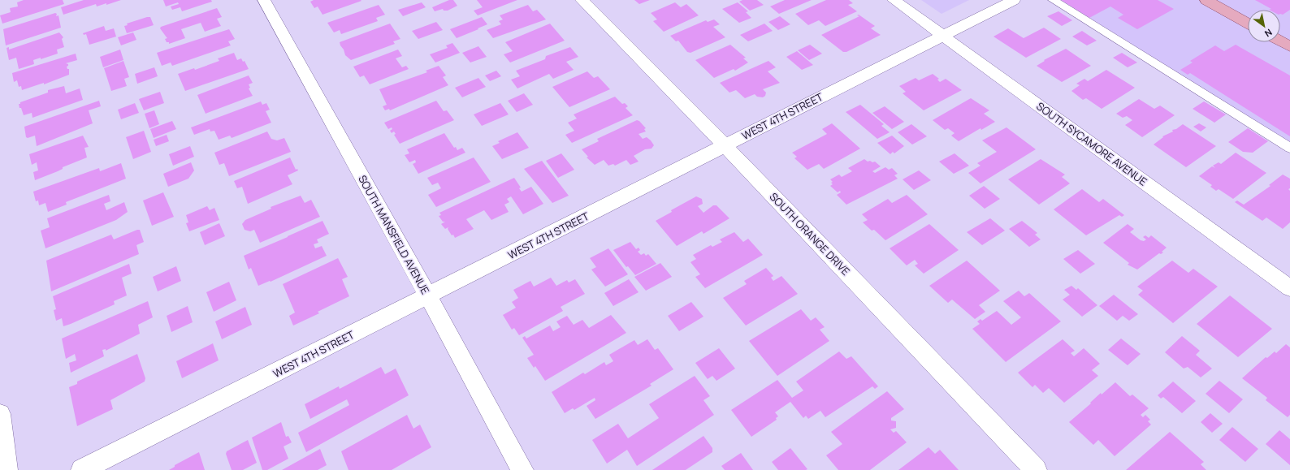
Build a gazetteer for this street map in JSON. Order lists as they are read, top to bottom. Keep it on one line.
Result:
{"streets":{"street":["WEST 4TH STREET","SOUTH SYCAMORE AVENUE","SOUTH ORANGE DRIVE","SOUTH MANSFIELD AVENUE"]},"crossings":[["WEST 4TH STREET","SOUTH SYCAMORE AVENUE"],["WEST 4TH STREET","SOUTH ORANGE DRIVE"],["WEST 4TH STREET","SOUTH MANSFIELD AVENUE"]],"north":"bottom right"}
